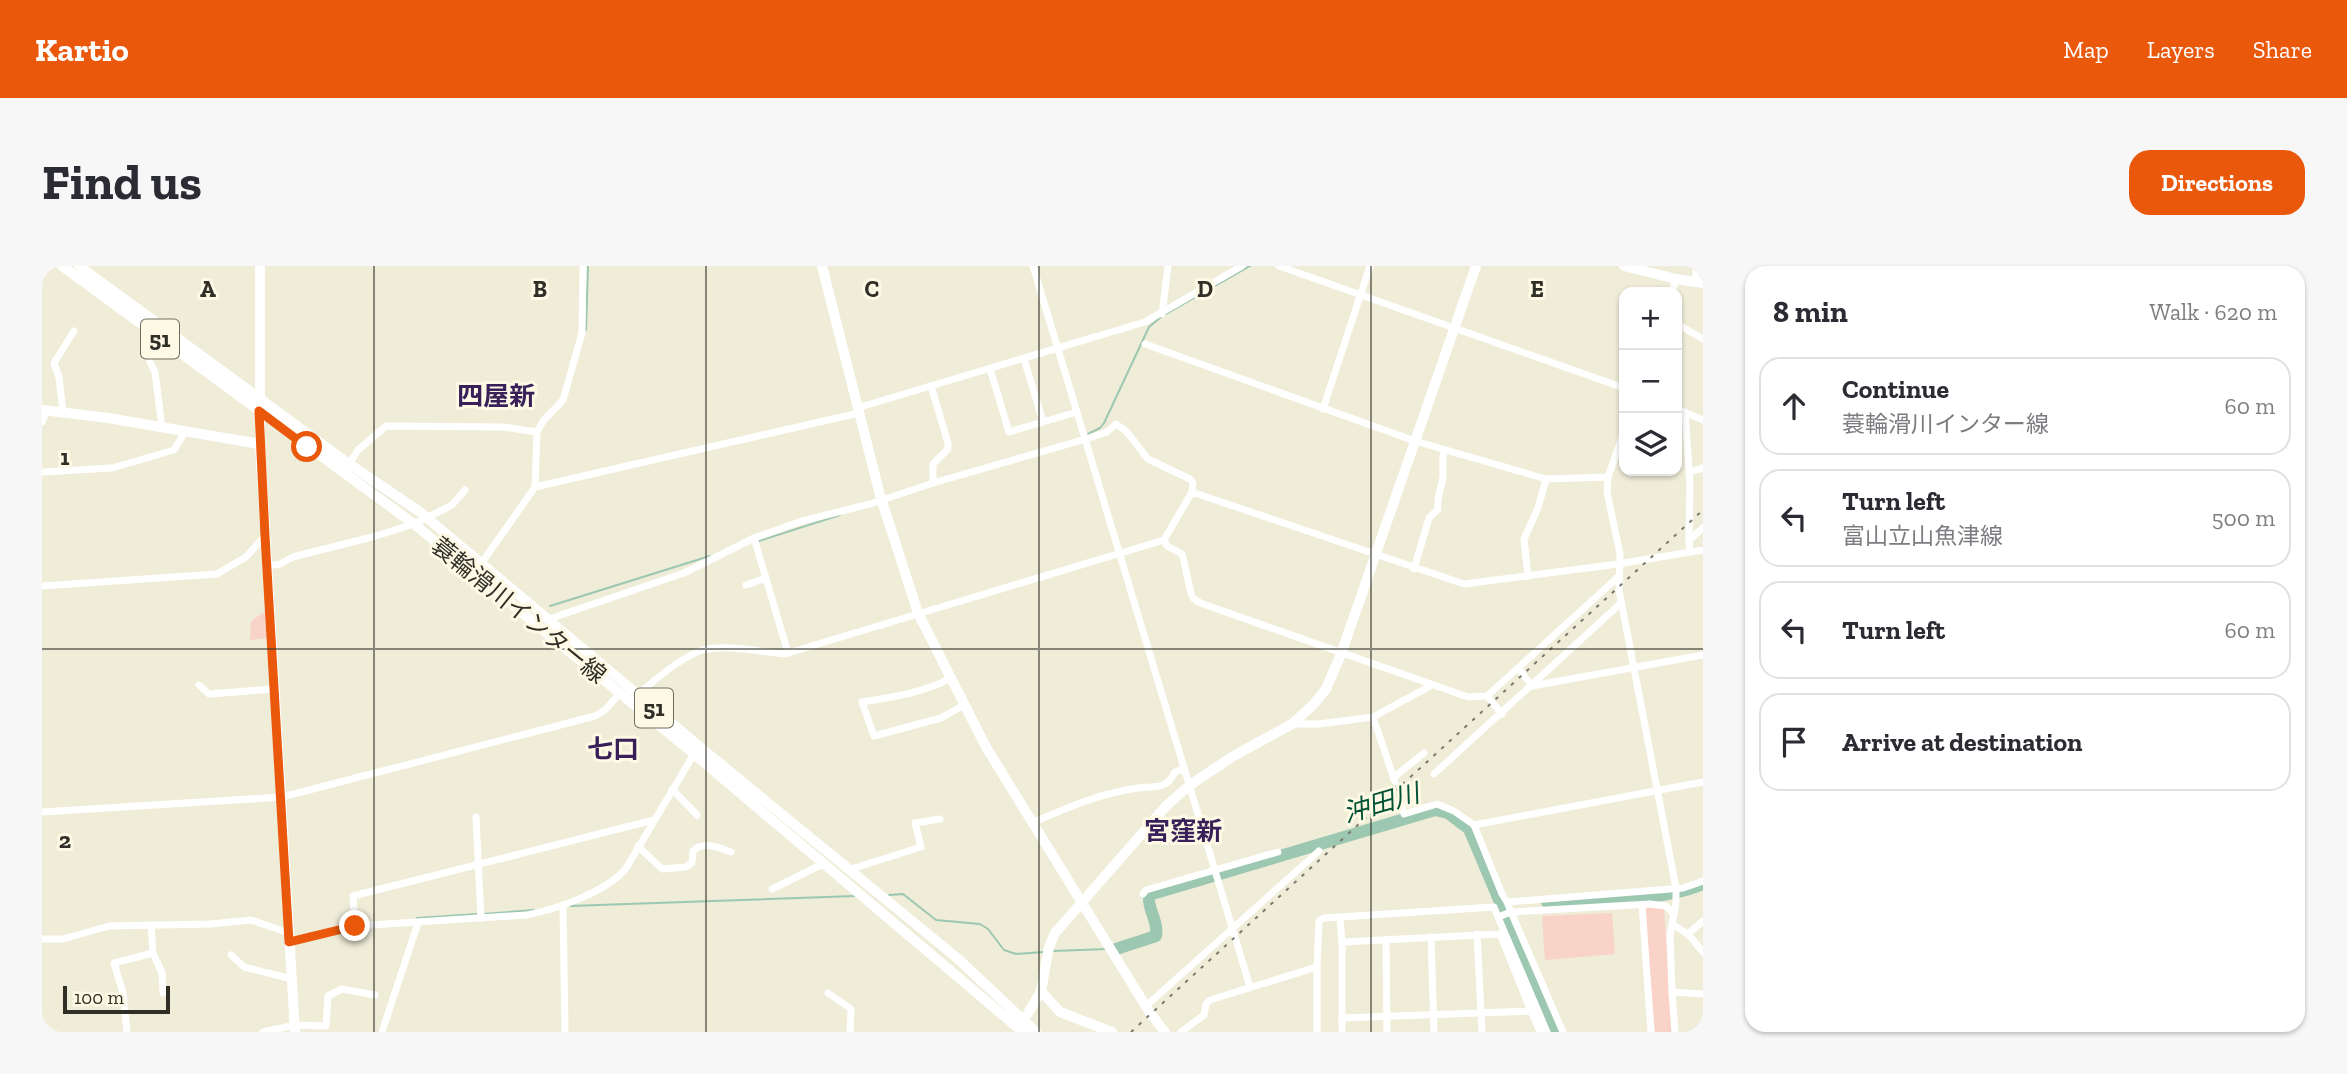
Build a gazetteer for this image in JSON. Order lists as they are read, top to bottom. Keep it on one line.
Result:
{"streets":{"main road":["51","蓑輪滑川インター線"]},"districts":["四屋新","七口","宮窪新"],"water":["沖田川"],"scale_bar":"100 m","page":{"header":"Kartio","nav":["Map","Layers","Share"],"buttons":"Directions","title":"Find us","heading":["8 min","Walk · 620 m"],"map_buttons":["+","−"],"list":[["Continue","蓑輪滑川インター線","60 m"],["Turn left","富山立山魚津線","500 m"],["Turn left","60 m"],"Arrive at destination"],"scale":"100 m"},"grid":{"columns":["A","B","C","D","E"],"rows":["1","2"]}}
